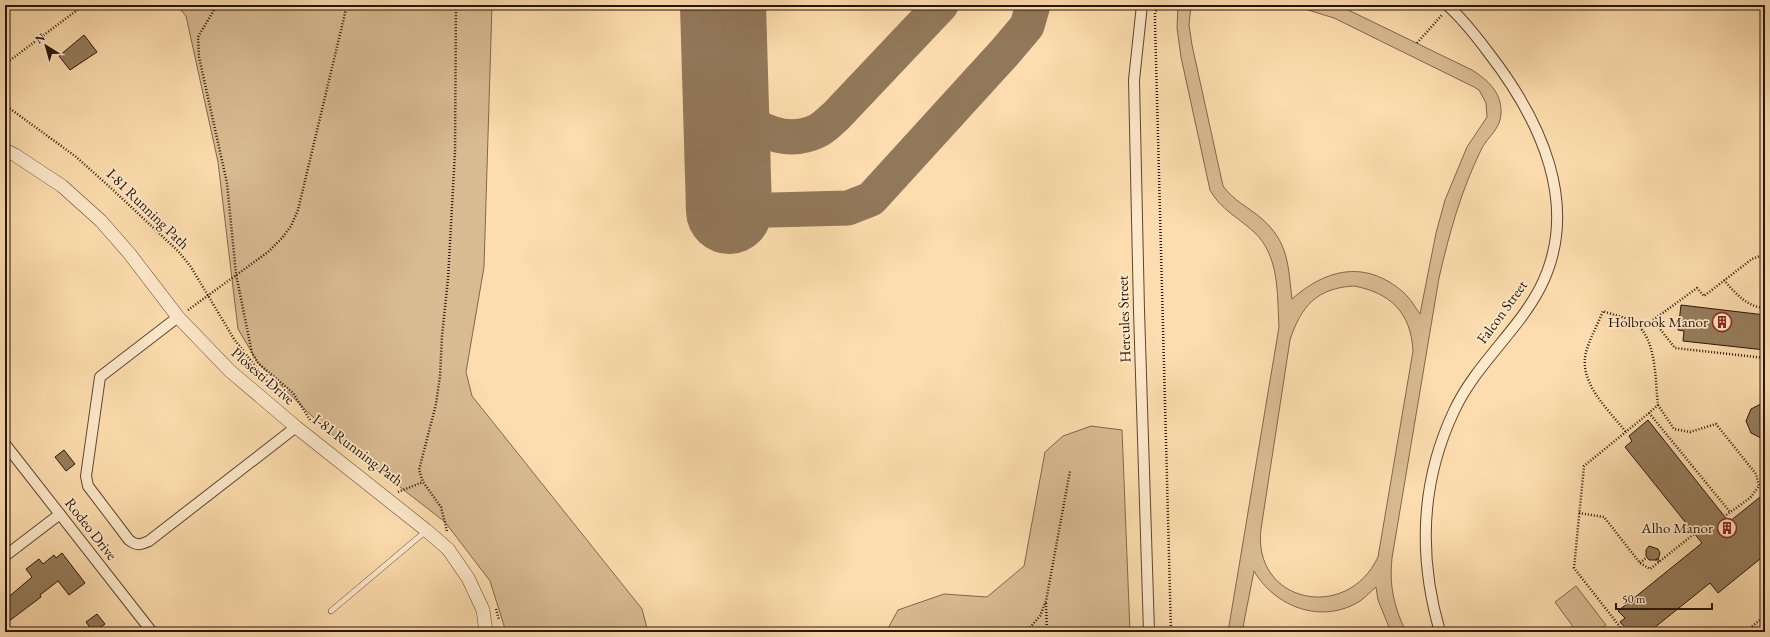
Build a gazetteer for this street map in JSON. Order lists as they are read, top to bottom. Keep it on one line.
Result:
{"streets":{"street":["Falcon Street","Hercules Street","Plosesti Drive","Rodeo Drive"],"path":["I-81 Running Path"]},"places":{"building":["Holbrook Manor","Alho Manor"]},"scale_bar":"50 m","north":"top left"}
